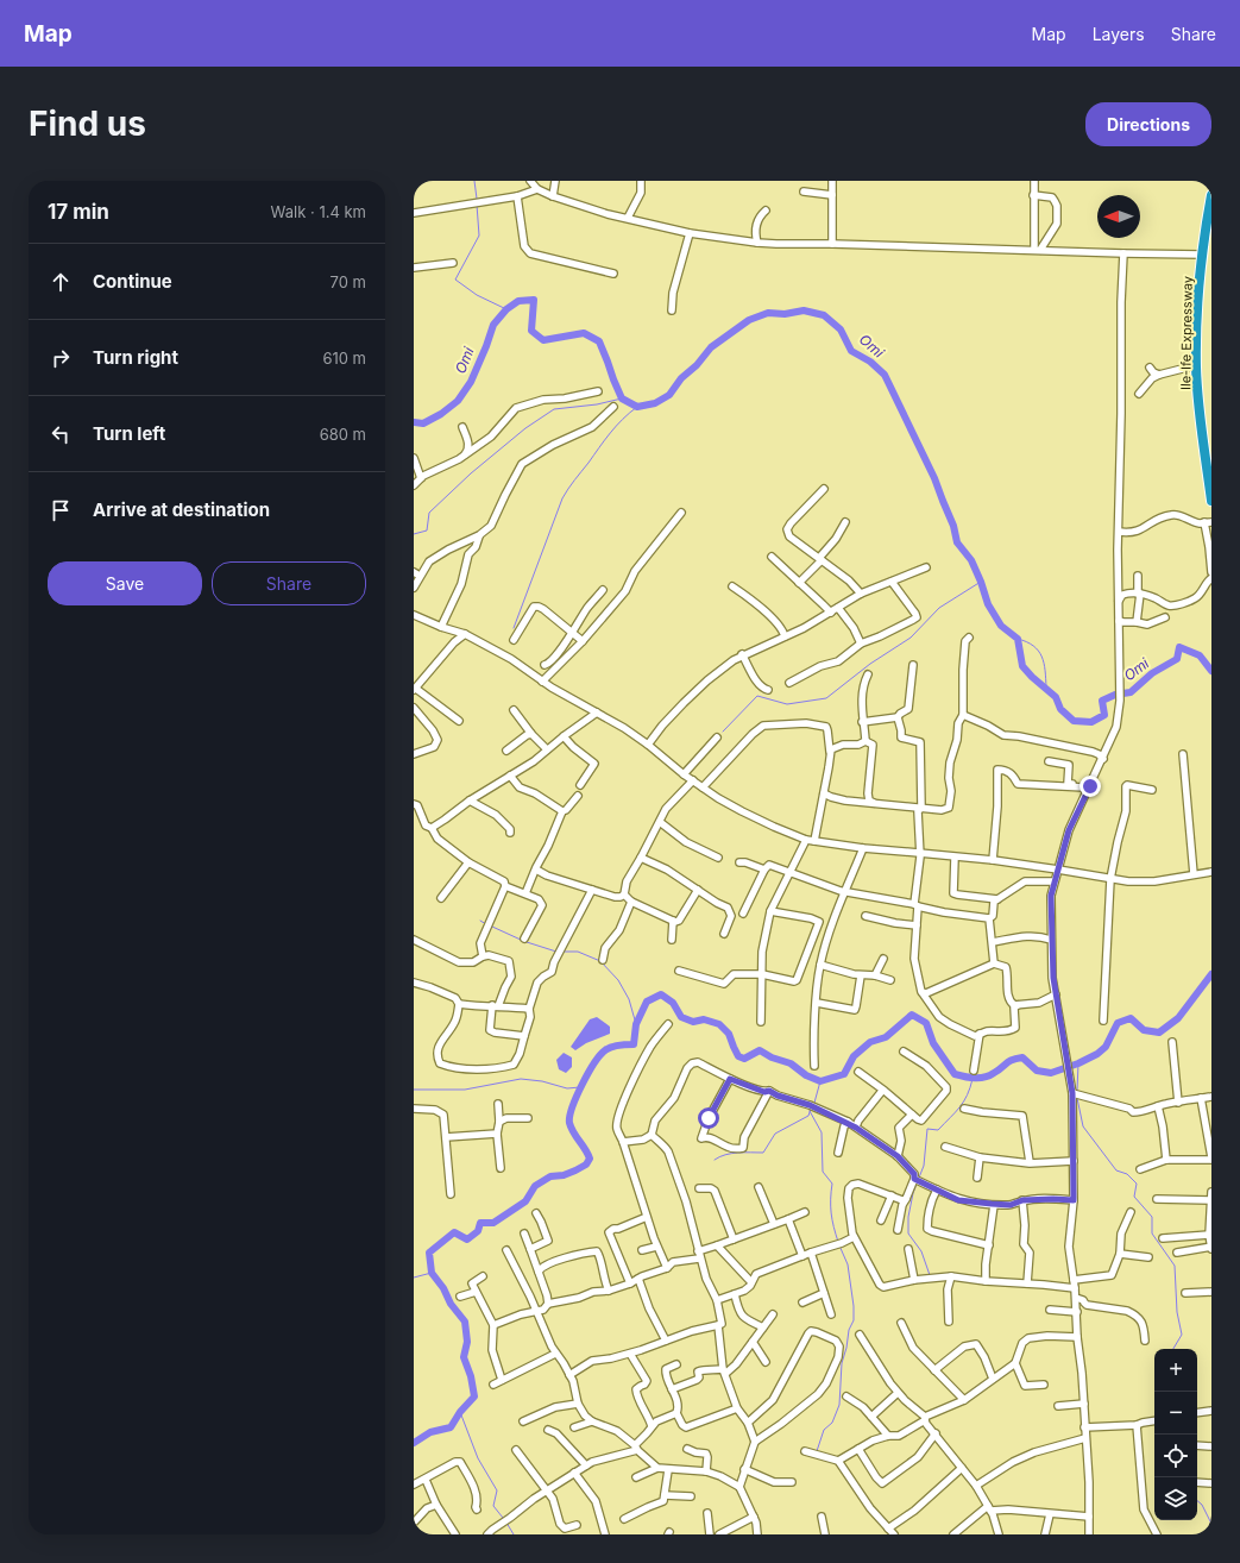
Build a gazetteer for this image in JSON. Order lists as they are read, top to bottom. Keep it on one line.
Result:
{"streets":{"highway":["Ile-Ife Expressway"]},"water":["Omi"],"north":"left","page":{"header":"Map","nav":["Map","Layers","Share"],"buttons":["Directions",["Save","Share"]],"title":"Find us","heading":["17 min","Walk · 1.4 km"],"list":[["Continue","70 m"],["Turn right","610 m"],["Turn left","680 m"],"Arrive at destination"],"map_buttons":["+","−"]}}
